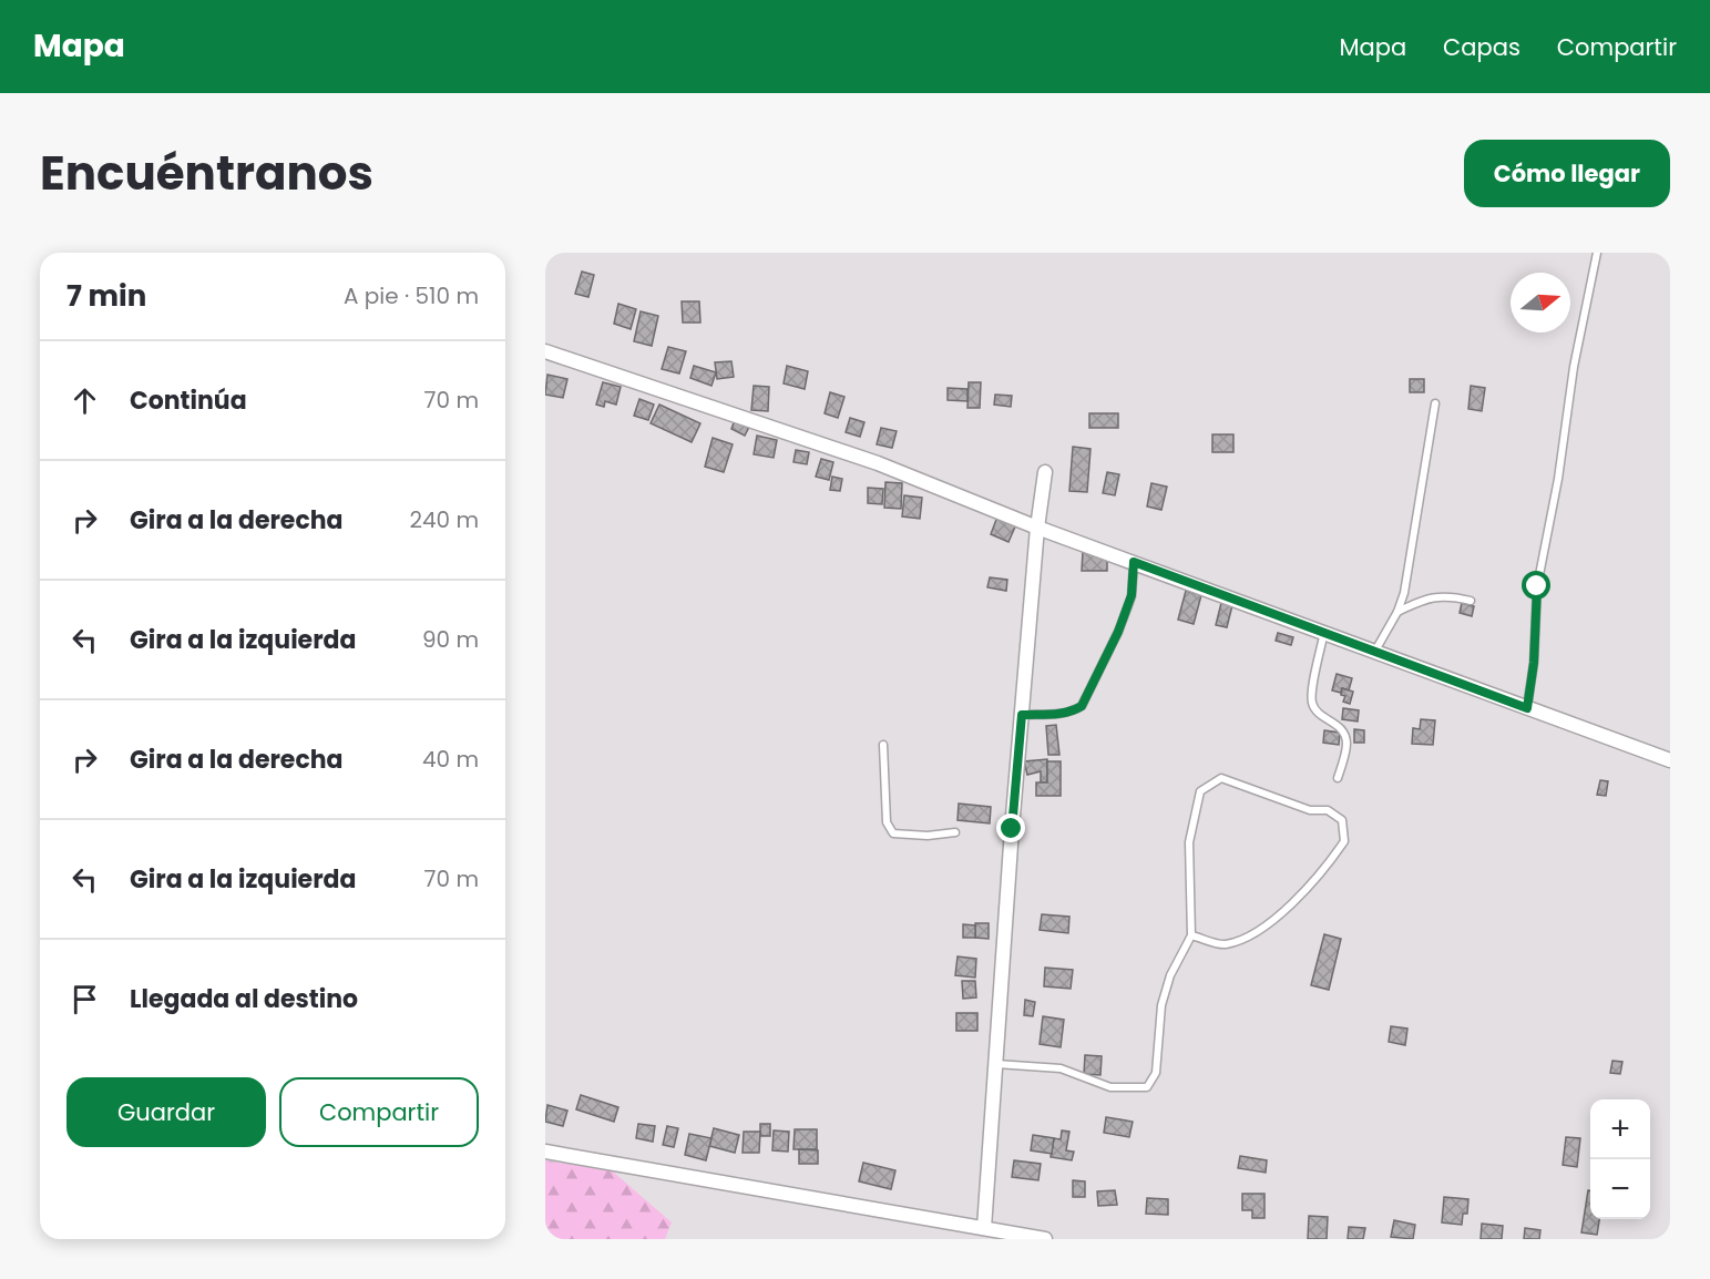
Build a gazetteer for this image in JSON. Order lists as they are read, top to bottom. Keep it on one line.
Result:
{"north":"right","page":{"header":"Mapa","nav":["Mapa","Capas","Compartir"],"title":"Encuéntranos","buttons":["Cómo llegar",["Guardar","Compartir"]],"heading":["7 min","A pie · 510 m"],"list":[["Continúa","70 m"],["Gira a la derecha","240 m"],["Gira a la izquierda","90 m"],["Gira a la derecha","40 m"],["Gira a la izquierda","70 m"],"Llegada al destino"],"map_buttons":["+","−"]}}
